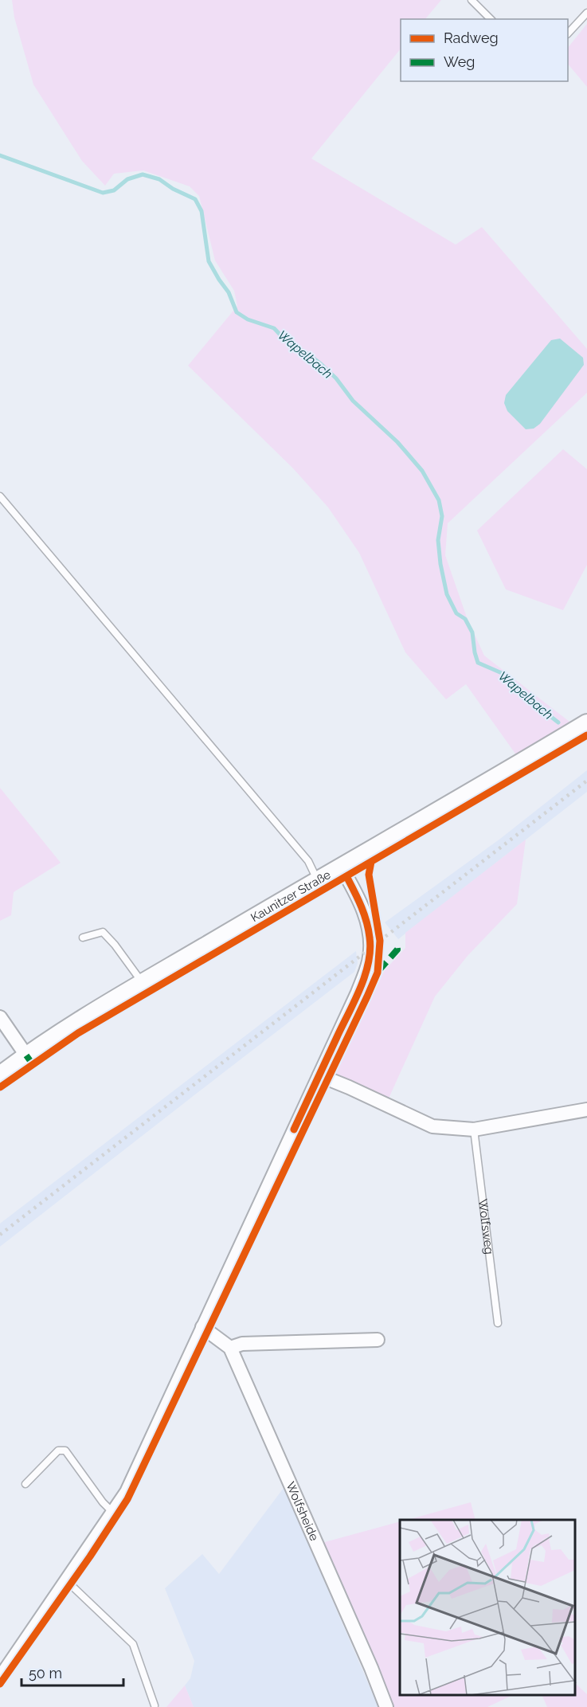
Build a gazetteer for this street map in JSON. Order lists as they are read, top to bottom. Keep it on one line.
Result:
{"streets":{"street":["Kaunitzer Straße","Wolfsheide"],"lane":["Wolfsweg"]},"water":["Wapelbach"],"legend":["Radweg","Weg"],"scale_bar":"50 m"}
